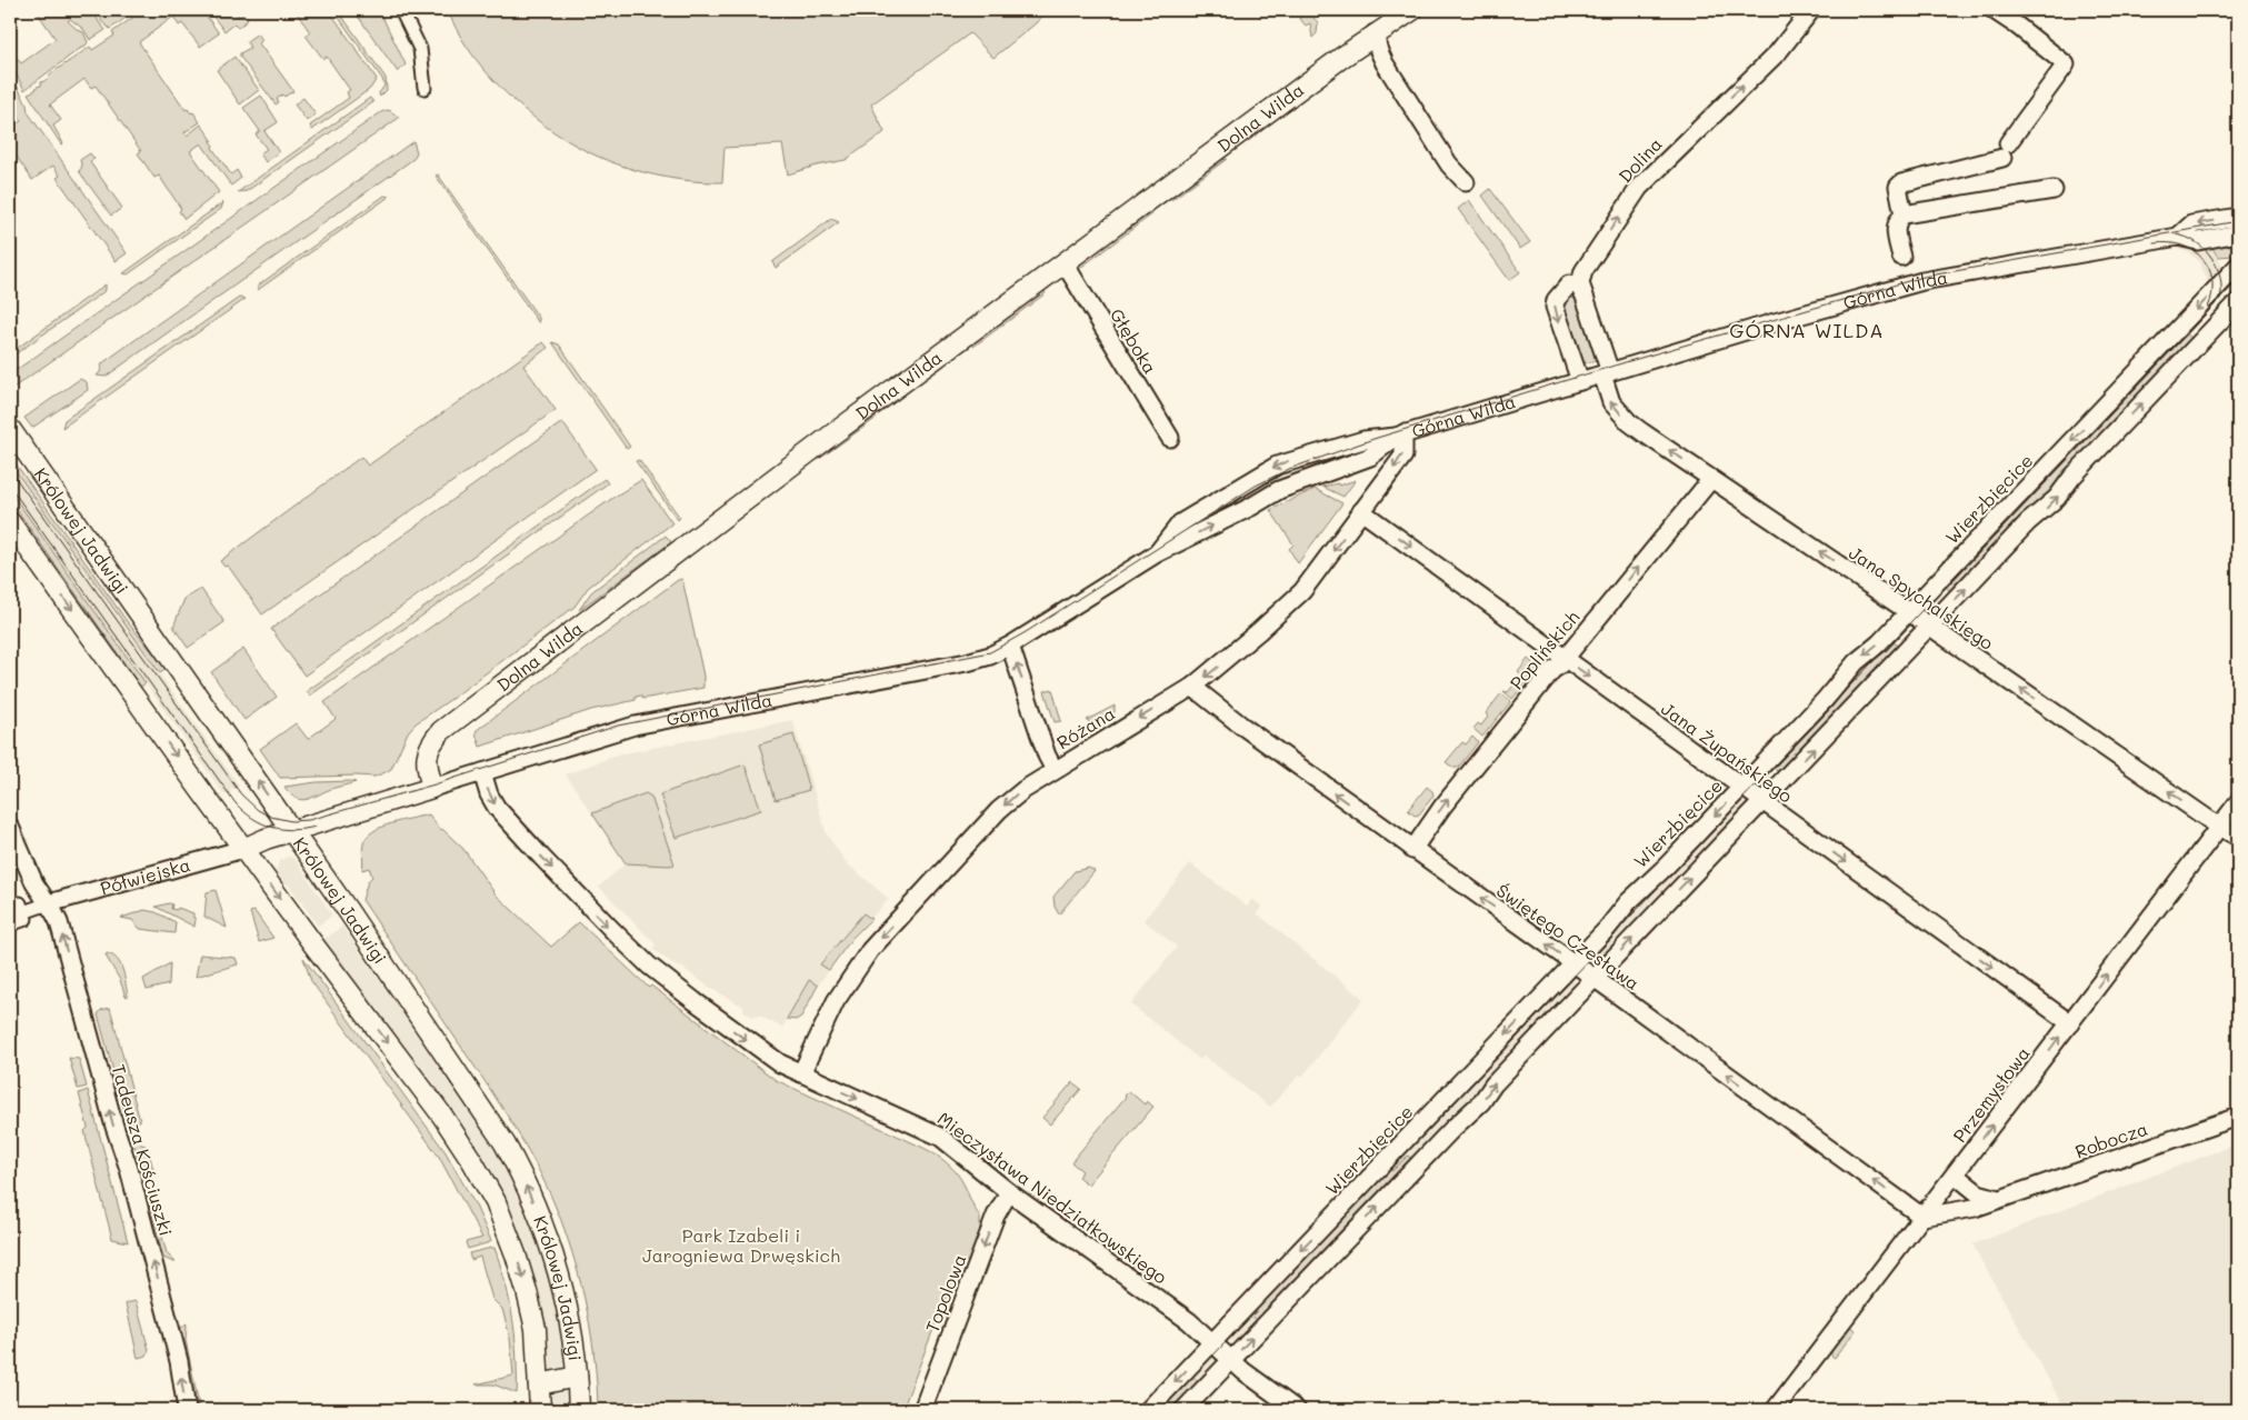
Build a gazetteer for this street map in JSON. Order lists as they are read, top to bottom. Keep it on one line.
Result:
{"streets":{"street":["Dolna Wilda","Dolina","Górna Wilda","Głęboka","Wierzbięcice","Królowej Jadwigi","Jana Spychalskiego","Poplińskich","Różana","Jana Żupańskiego","Półwiejska","Świętego Czesława","Przemysłowa","Robocza","Tadeusza Kościuszki","Mieczysława Niedziałkowskiego","Topolowa"]},"crossings":[["Dolna Wilda","Górna Wilda"],["Dolna Wilda","Głęboka"],["Dolina","Górna Wilda"],["Dolina","Jana Spychalskiego"],["Górna Wilda","Królowej Jadwigi"],["Górna Wilda","Jana Spychalskiego"],["Górna Wilda","Różana"],["Górna Wilda","Półwiejska"],["Górna Wilda","Mieczysława Niedziałkowskiego"],["Wierzbięcice","Jana Spychalskiego"],["Wierzbięcice","Jana Żupańskiego"],["Wierzbięcice","Świętego Czesława"],["Wierzbięcice","Mieczysława Niedziałkowskiego"],["Królowej Jadwigi","Półwiejska"],["Jana Spychalskiego","Poplińskich"],["Jana Spychalskiego","Przemysłowa"],["Poplińskich","Jana Żupańskiego"],["Poplińskich","Świętego Czesława"],["Różana","Jana Żupańskiego"],["Różana","Świętego Czesława"],["Różana","Mieczysława Niedziałkowskiego"],["Jana Żupańskiego","Przemysłowa"],["Półwiejska","Tadeusza Kościuszki"],["Świętego Czesława","Przemysłowa"],["Świętego Czesława","Robocza"],["Przemysłowa","Robocza"],["Mieczysława Niedziałkowskiego","Topolowa"]],"one_way":["Dolina","Jana Spychalskiego","Poplińskich","Różana","Jana Żupańskiego","Świętego Czesława","Przemysłowa","Tadeusza Kościuszki","Mieczysława Niedziałkowskiego","Topolowa"],"districts":["GÓRNA WILDA"],"parks":["Park Izabeli i Jarogniewa Drwęskich"]}
